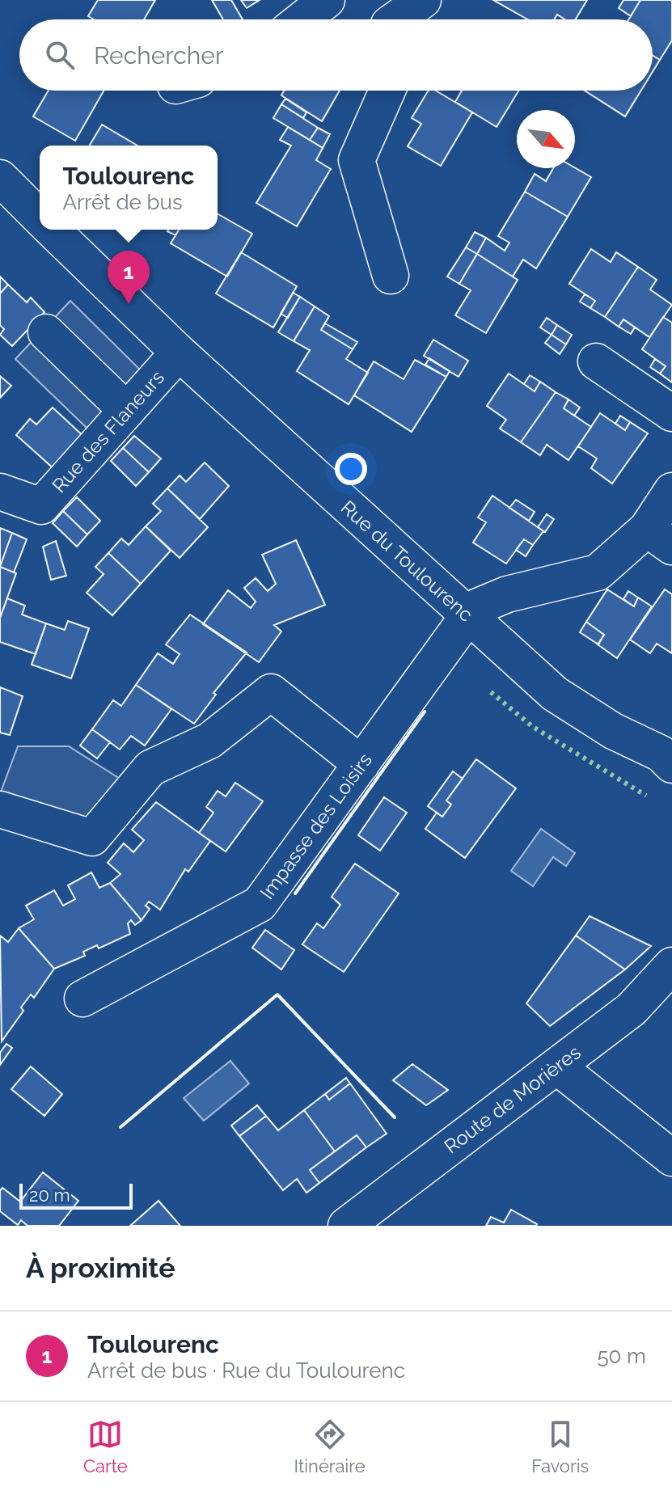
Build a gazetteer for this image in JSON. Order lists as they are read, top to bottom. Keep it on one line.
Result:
{"streets":{"street":["Rue des Flaneurs","Rue du Toulourenc","Impasse des Loisirs","Route de Morières"]},"crossings":[["Rue des Flaneurs","Rue du Toulourenc"],["Rue du Toulourenc","Impasse des Loisirs"]],"scale_bar":"20 m","north":"bottom right","page":{"search":"Rechercher","popup":["Toulourenc","Arrêt de bus"],"pins":"1","scale":"20 m","heading":"À proximité","list":[{"mark":"1","name":"Toulourenc","note":"Arrêt de bus · Rue du Toulourenc","value":"50 m"}],"nav":["Carte","Itinéraire","Favoris"]}}
